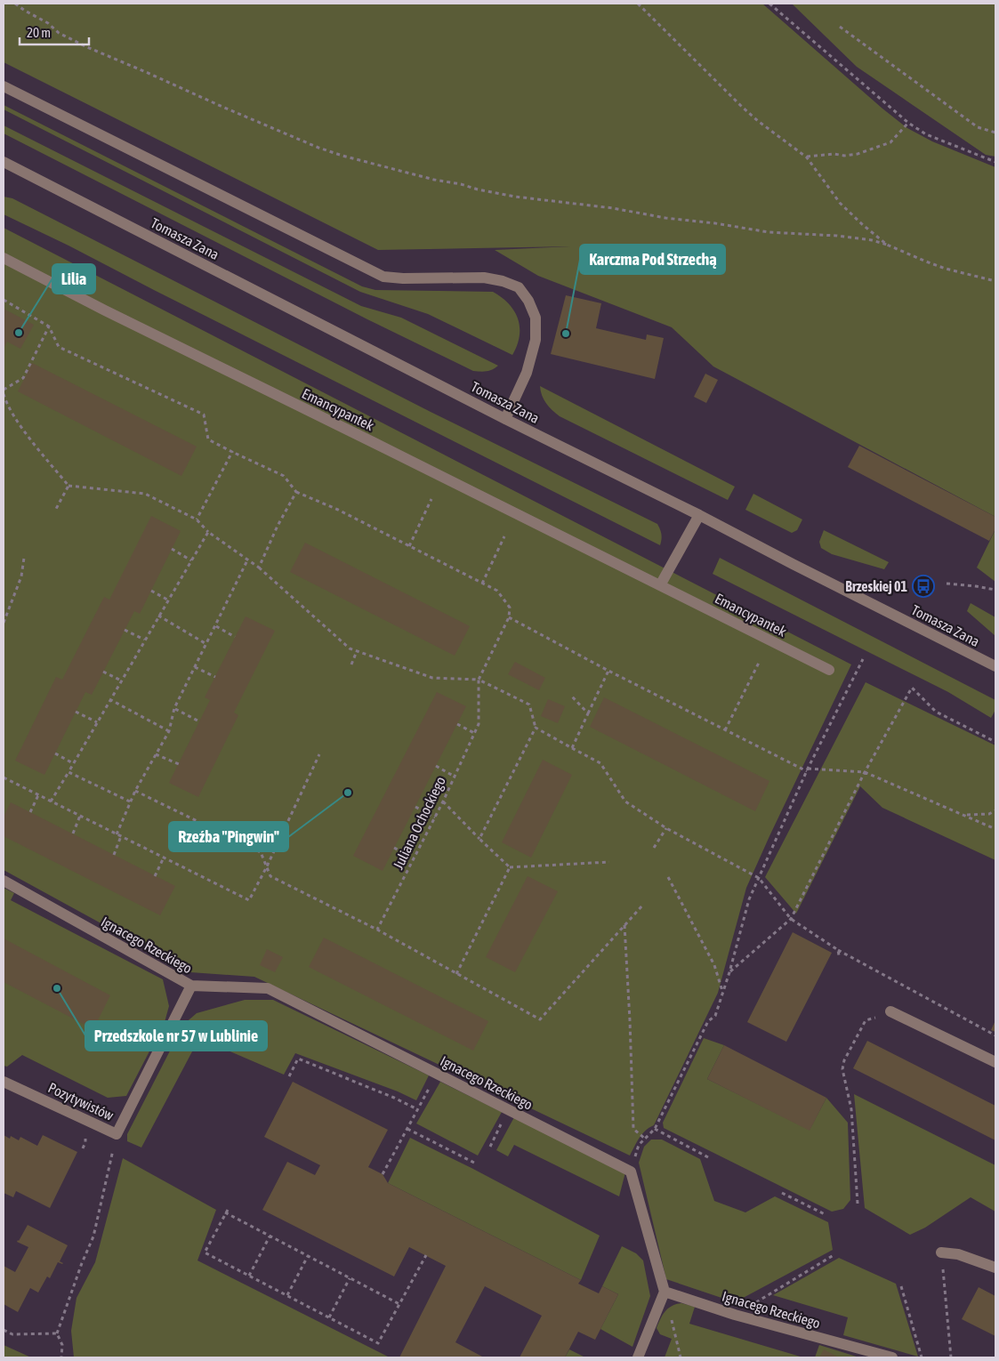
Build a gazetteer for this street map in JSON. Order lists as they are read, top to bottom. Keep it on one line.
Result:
{"streets":{"street":["Tomasza Zana","Emancypantek","Ignacego Rzeckiego","Pozytywistów"],"path":["Juliana Ochockiego"]},"crossings":[["Ignacego Rzeckiego","Pozytywistów"]],"places":{"other":["Lilia","Karczma Pod Strzechą","Rzeźba \"Pingwin\"","Przedszkole nr 57 w Lublinie"],"bus stop":["Brzeskiej 01"]},"scale_bar":"20 m"}
